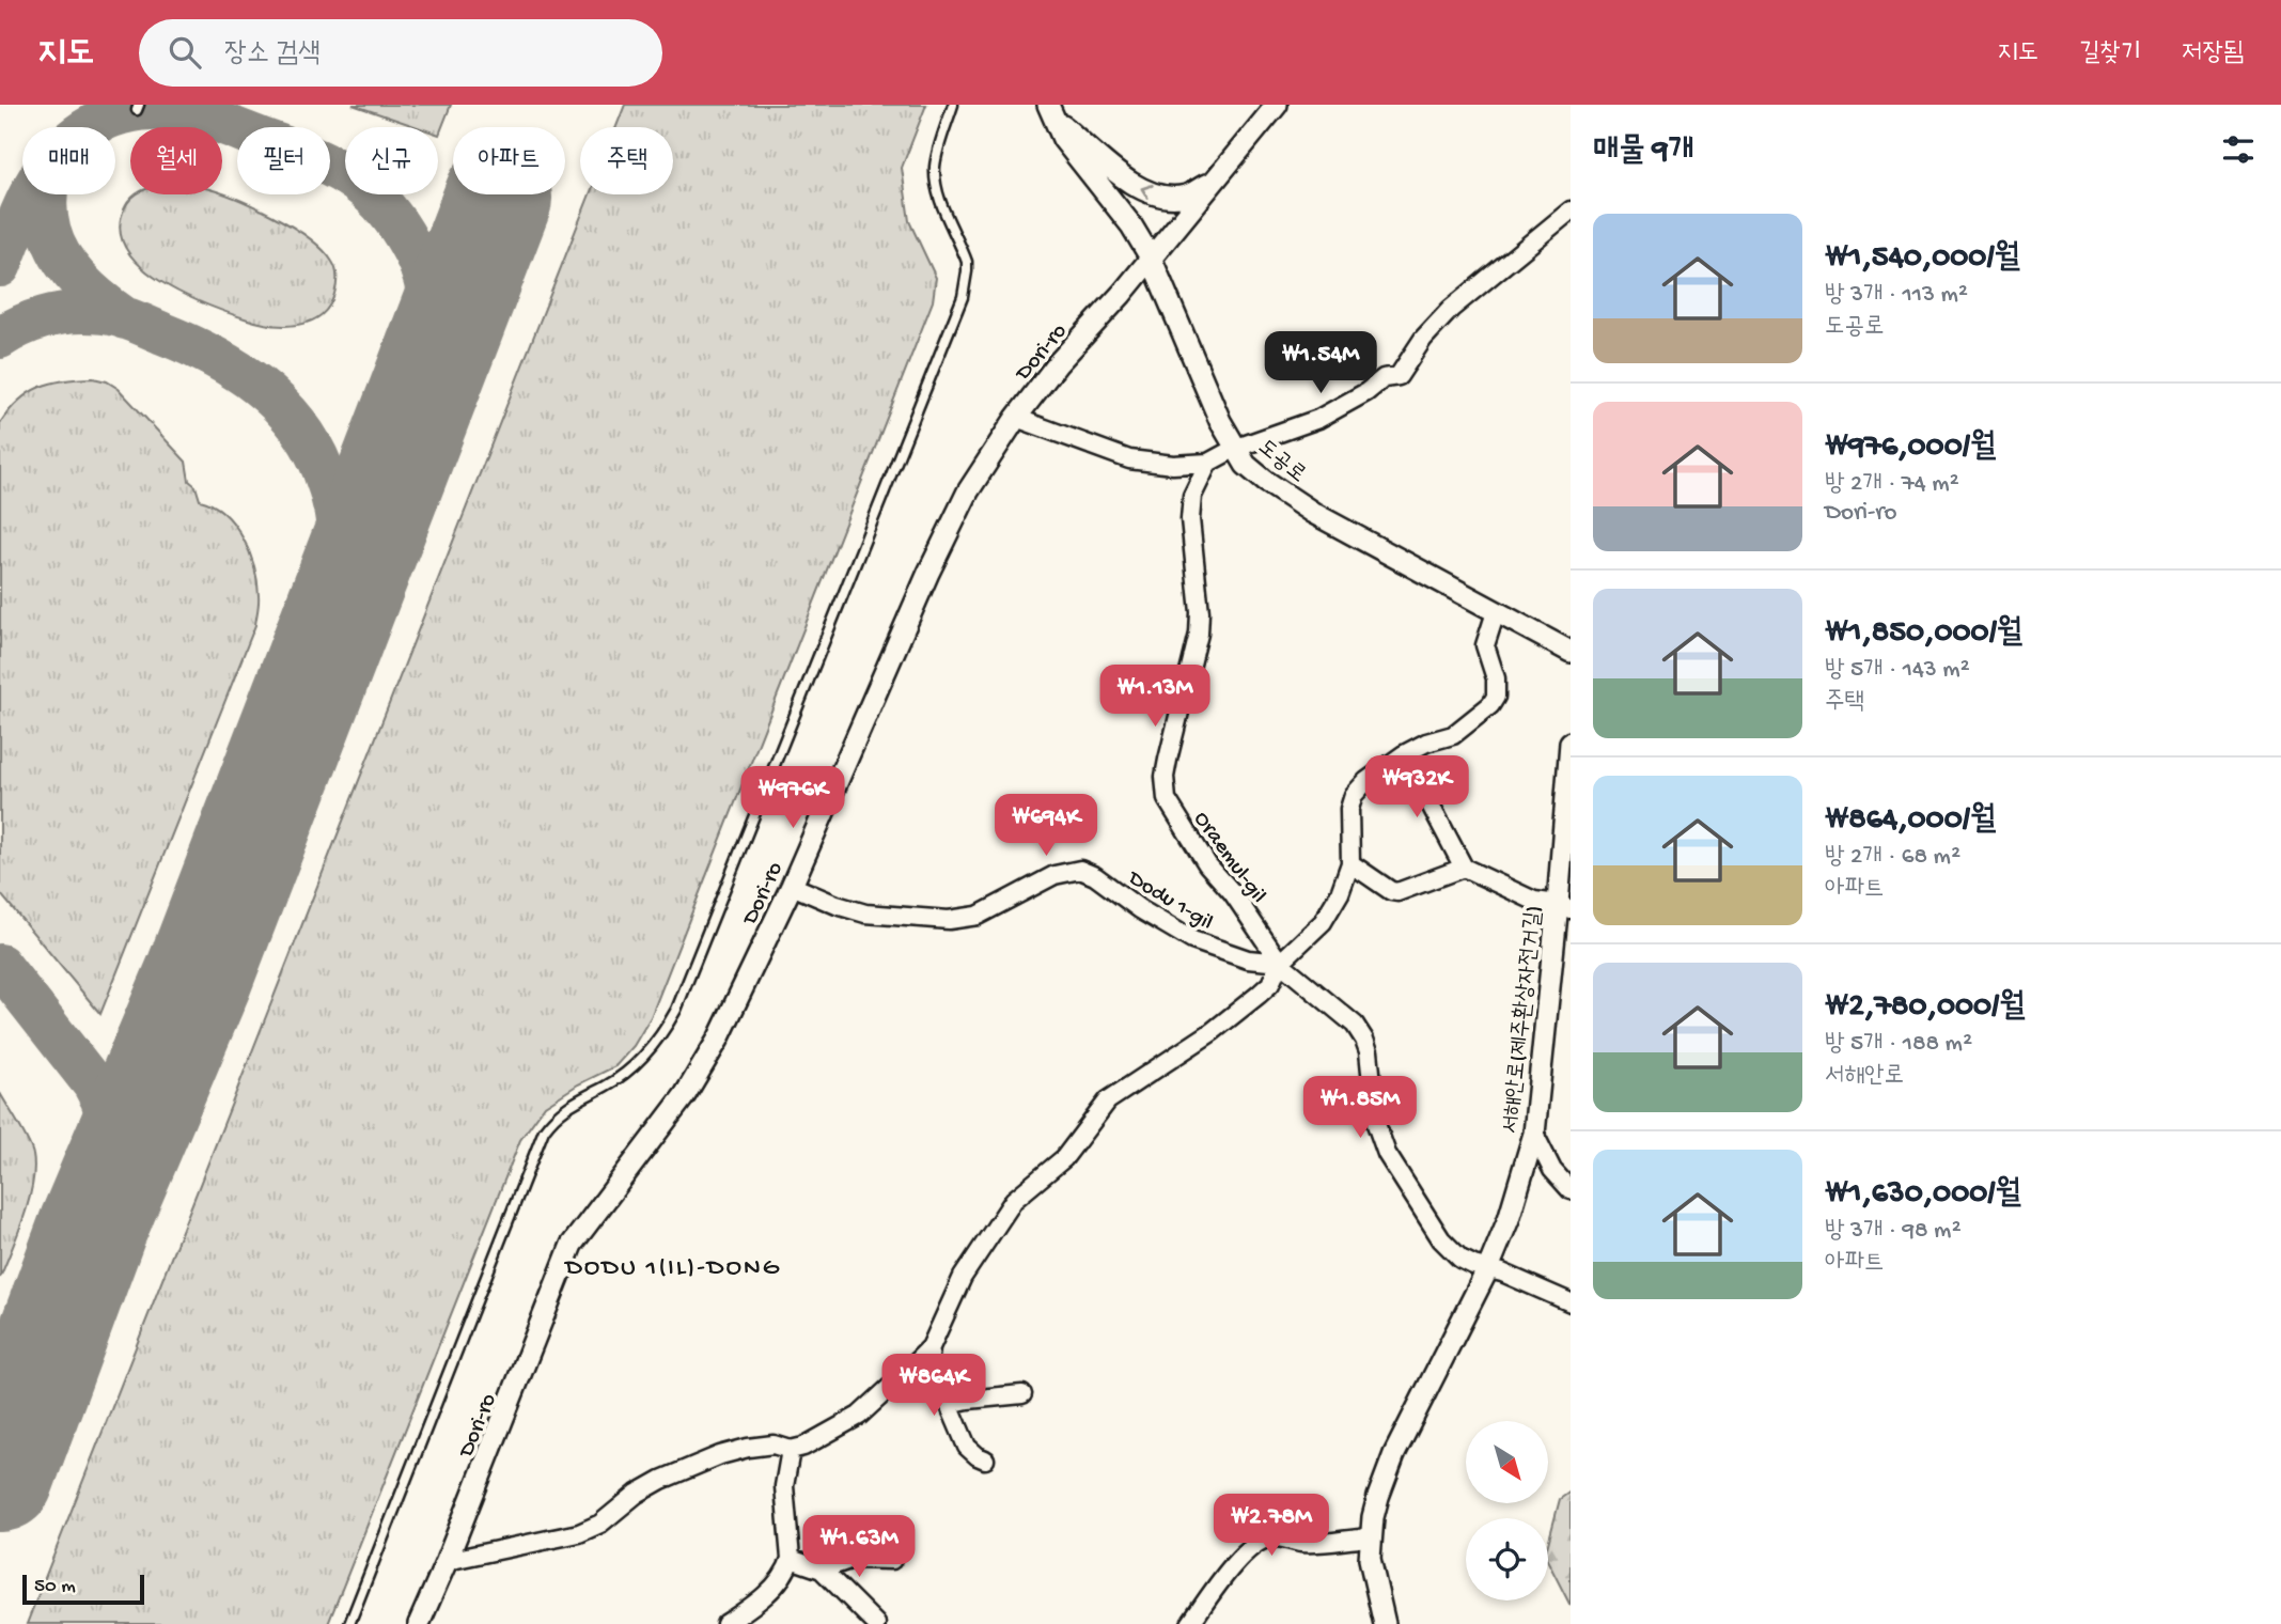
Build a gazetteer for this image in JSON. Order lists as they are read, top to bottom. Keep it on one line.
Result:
{"streets":{"street":["Dori-ro","도공로","Oraemul-gil","Dodu 1-gil","서해안로(제주환상자전거길)"]},"crossings":[["Dori-ro","도공로"],["Dori-ro","Dodu 1-gil"],["Oraemul-gil","Dodu 1-gil"],["Oraemul-gil","서해안로(제주환상자전거길)"]],"districts":["DODU 1(IL)-DONG"],"scale_bar":"50 m","north":"bottom right","page":{"header":"지도","search":"장소 검색","nav":["지도","길찾기","저장됨"],"heading":"매물 9개","chip":["매매","월세","필터","신규","아파트","주택"],"list":[{"name":"₩1,540,000/월","note":"방 3개 · 113 m² · 도공로"},{"name":"₩976,000/월","note":"방 2개 · 74 m² · Dori-ro"},{"name":"₩1,850,000/월","note":"방 5개 · 143 m² · 주택"},{"name":"₩864,000/월","note":"방 2개 · 68 m² · 아파트"},{"name":"₩2,780,000/월","note":"방 5개 · 188 m² · 서해안로"},{"name":"₩1,630,000/월","note":"방 3개 · 98 m² · 아파트"}],"price":["₩1.54M","₩1.13M","₩932K","₩976K","₩694K","₩1.85M","₩864K","₩2.78M","₩1.63M"],"scale":"50 m"}}
